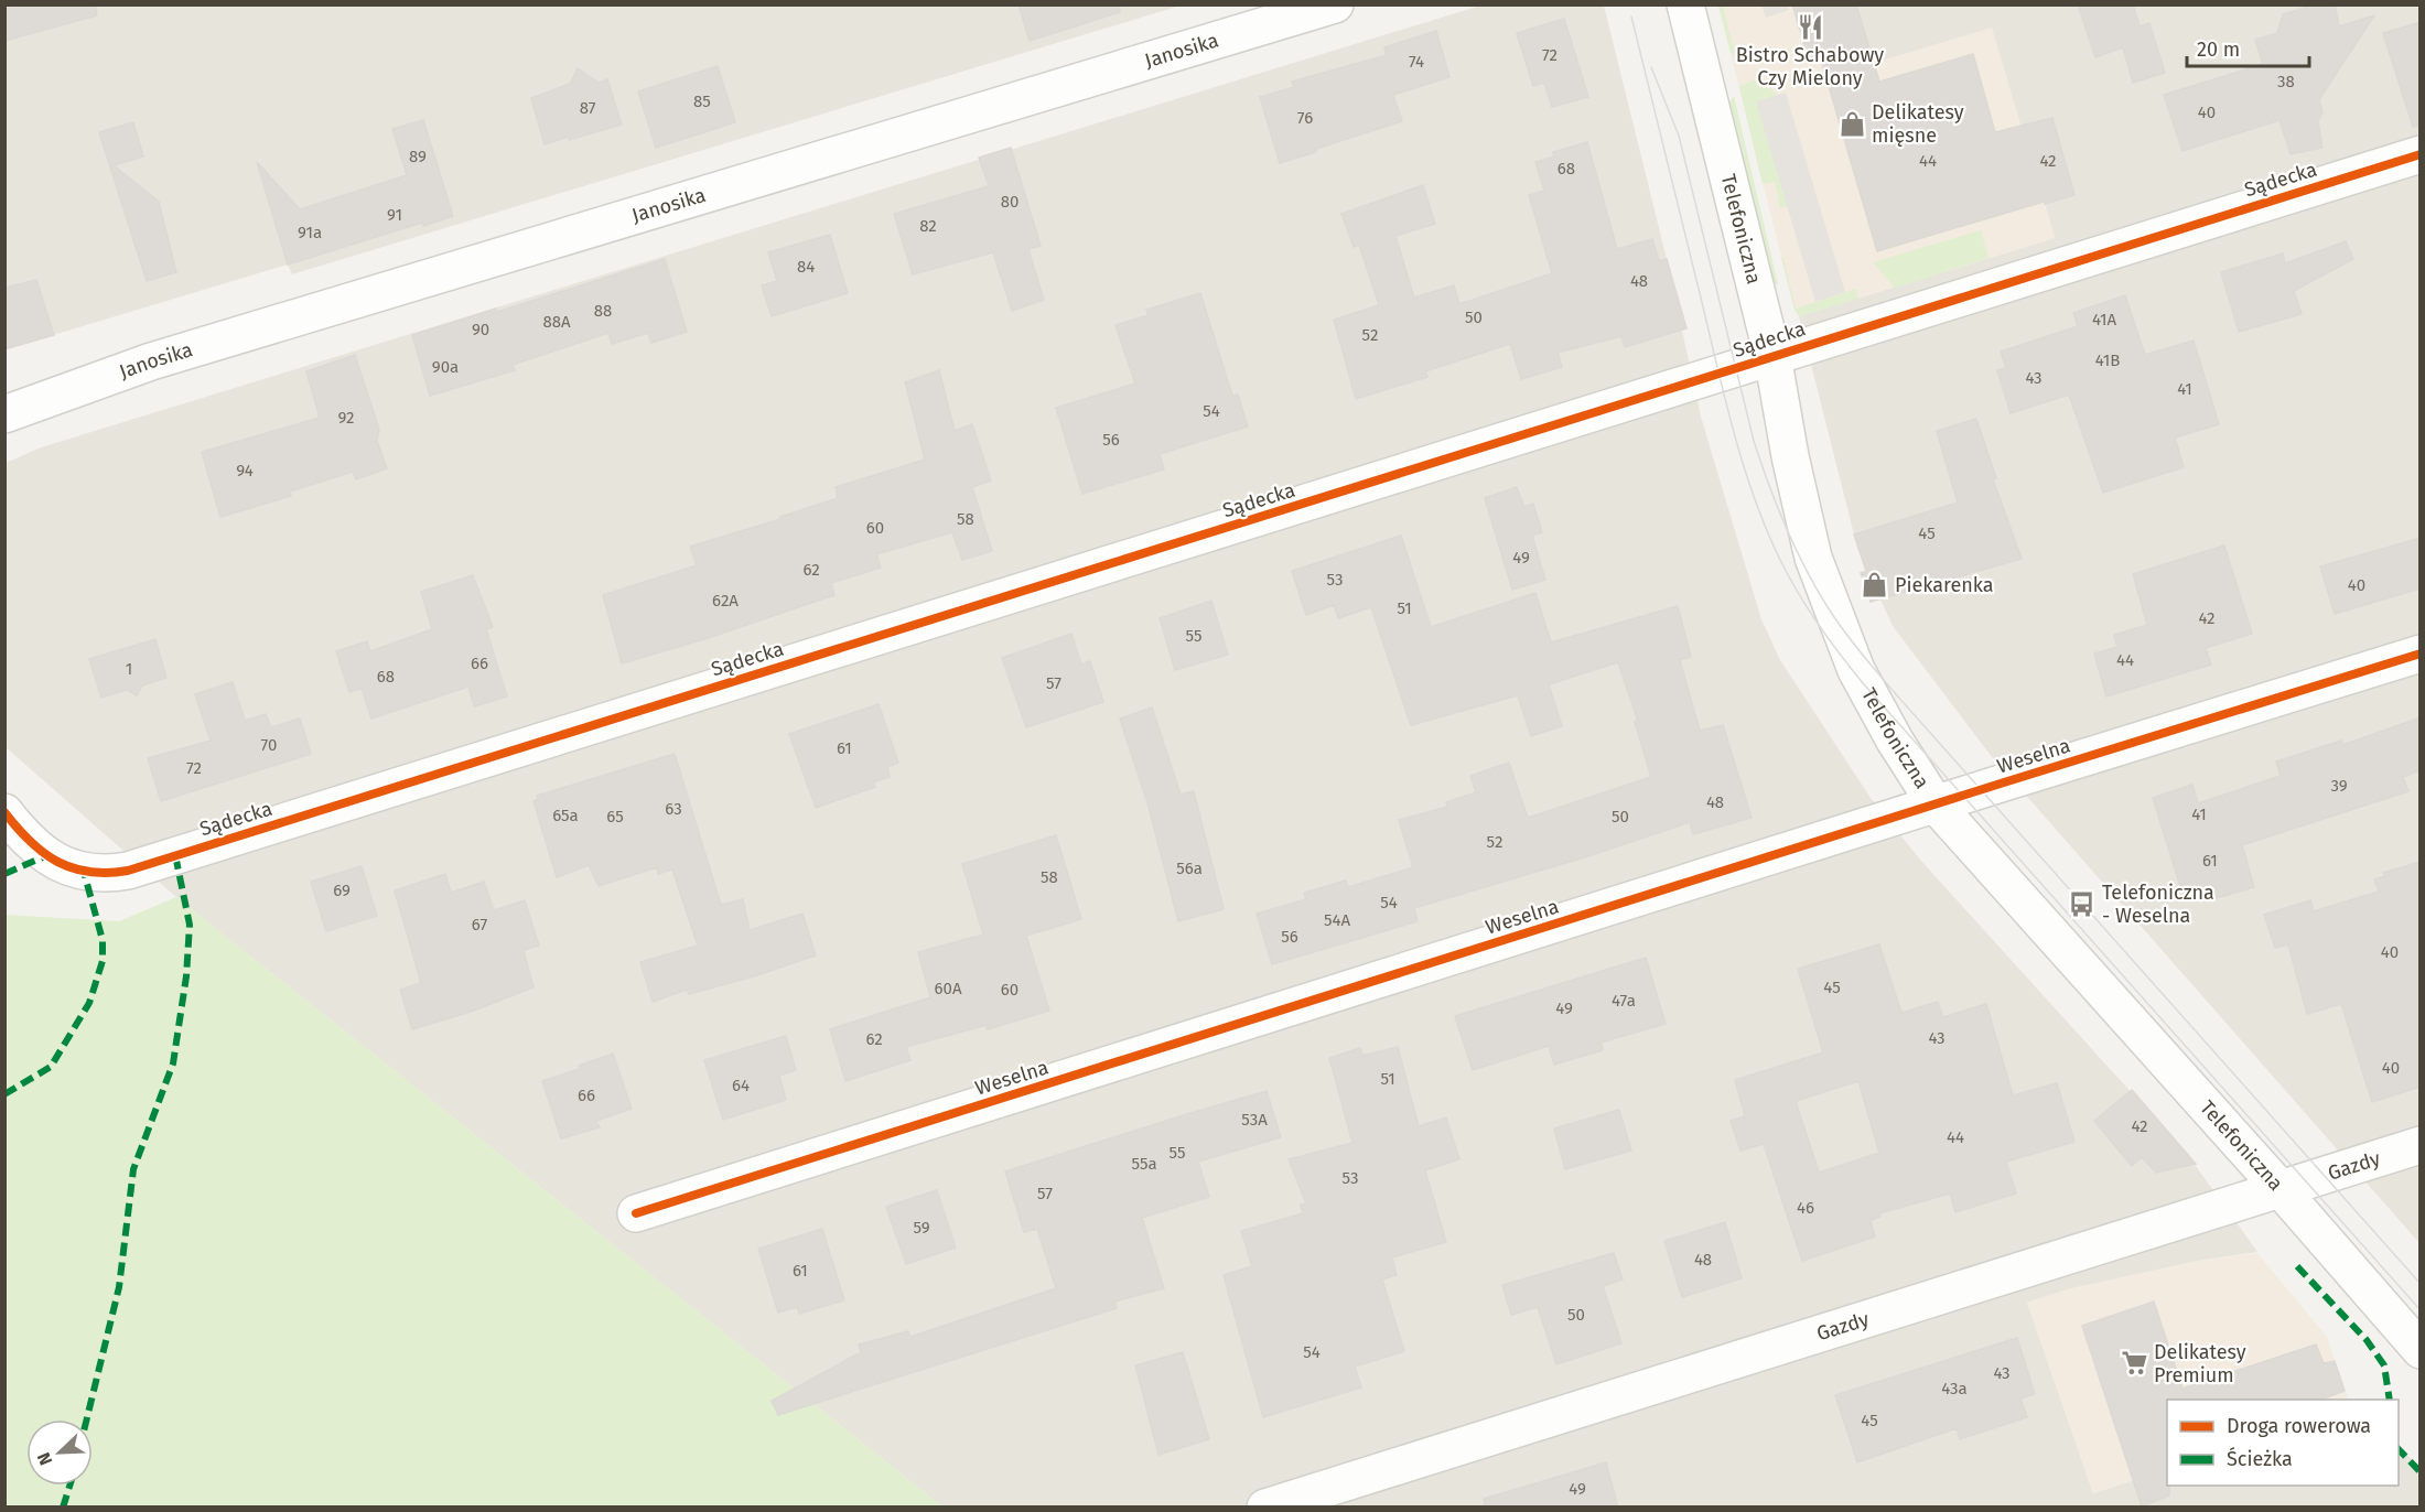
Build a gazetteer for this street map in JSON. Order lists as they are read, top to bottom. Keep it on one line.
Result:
{"streets":{"street":["Janosika","Sądecka","Telefoniczna","Weselna","Gazdy"]},"crossings":[["Sądecka","Telefoniczna"],["Telefoniczna","Weselna"],["Telefoniczna","Gazdy"]],"places":{"restaurant":["Bistro Schabowy Czy Mielony"],"shop":["Delikatesy mięsne","Piekarenka"],"bus stop":["Telefoniczna - Weselna"],"supermarket":["Delikatesy Premium"]},"house_numbers":["72","74","38","85","87","40","76","89","44","42","68","80","91","82","91a","84","48","88","50","41A","88A","90","52","41B","90a","43","41","54","92","56","94","58","60","45","49","62","53","40","62A","51","42","55","44","66","1","68","57","70","61","72","39","48","63","41","65a","65","50","52","61","56a","58","69","54","54A","67","56","40","45","60A","60","47a","49","43","62","40","51","64","66","53A","42","44","55","55a","53","57","46","59","48","61","50","54","43","43a","45","49"],"legend":["Droga rowerowa","Ścieżka"],"scale_bar":"20 m","north":"bottom left"}
